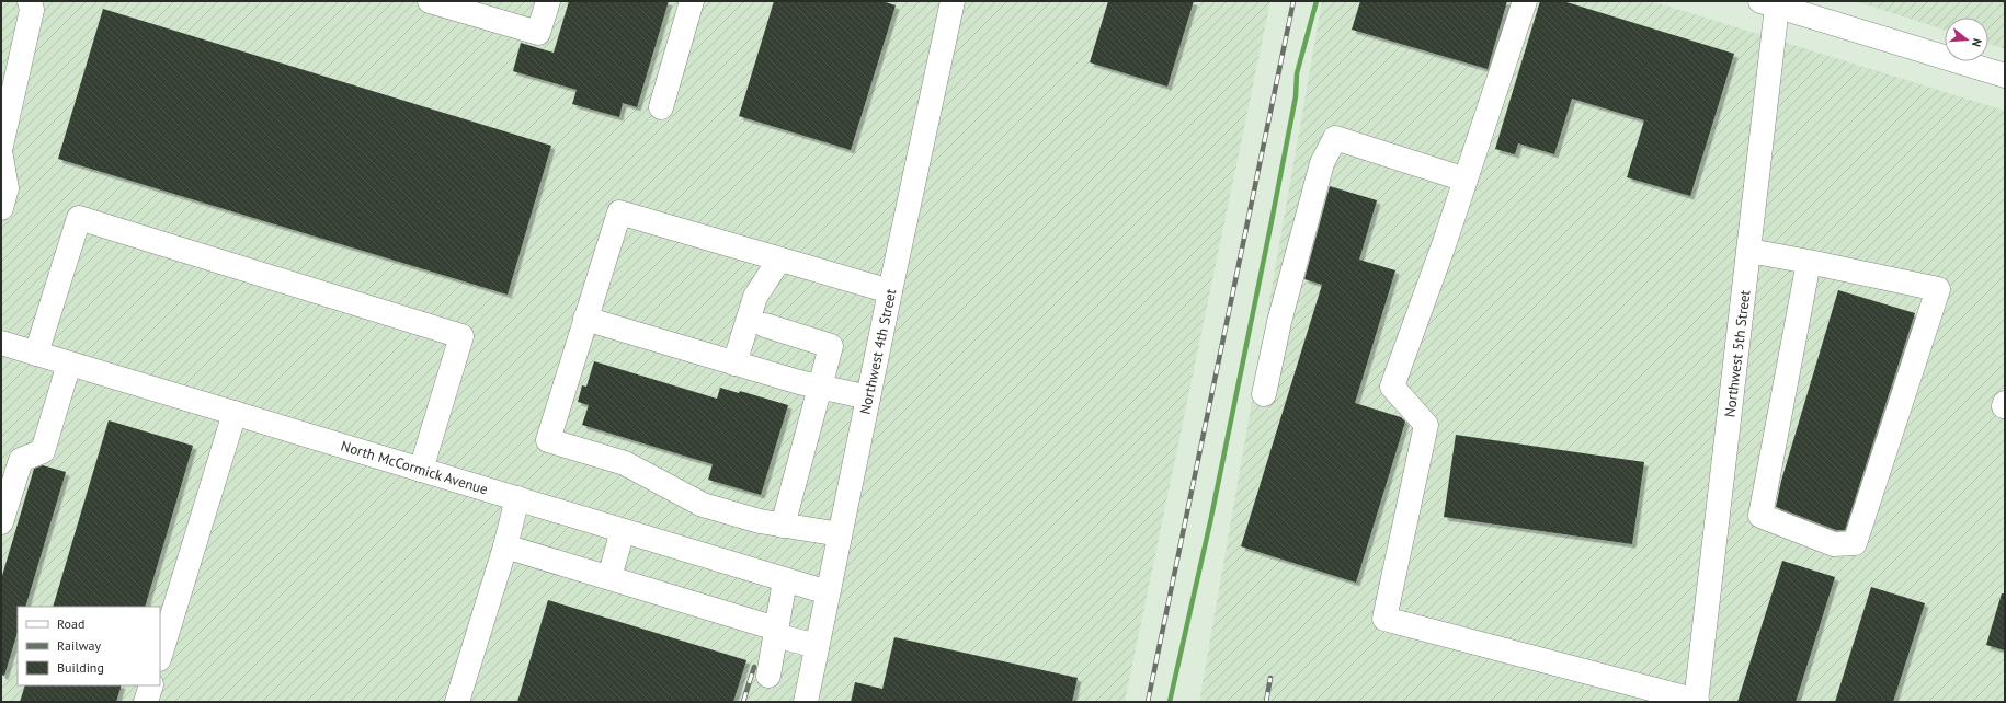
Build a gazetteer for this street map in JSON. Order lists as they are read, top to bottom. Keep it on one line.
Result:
{"streets":{"street":["Northwest 4th Street","Northwest 5th Street","North McCormick Avenue"]},"crossings":[["Northwest 4th Street","North McCormick Avenue"]],"legend":["Road","Railway","Building"],"north":"right"}
